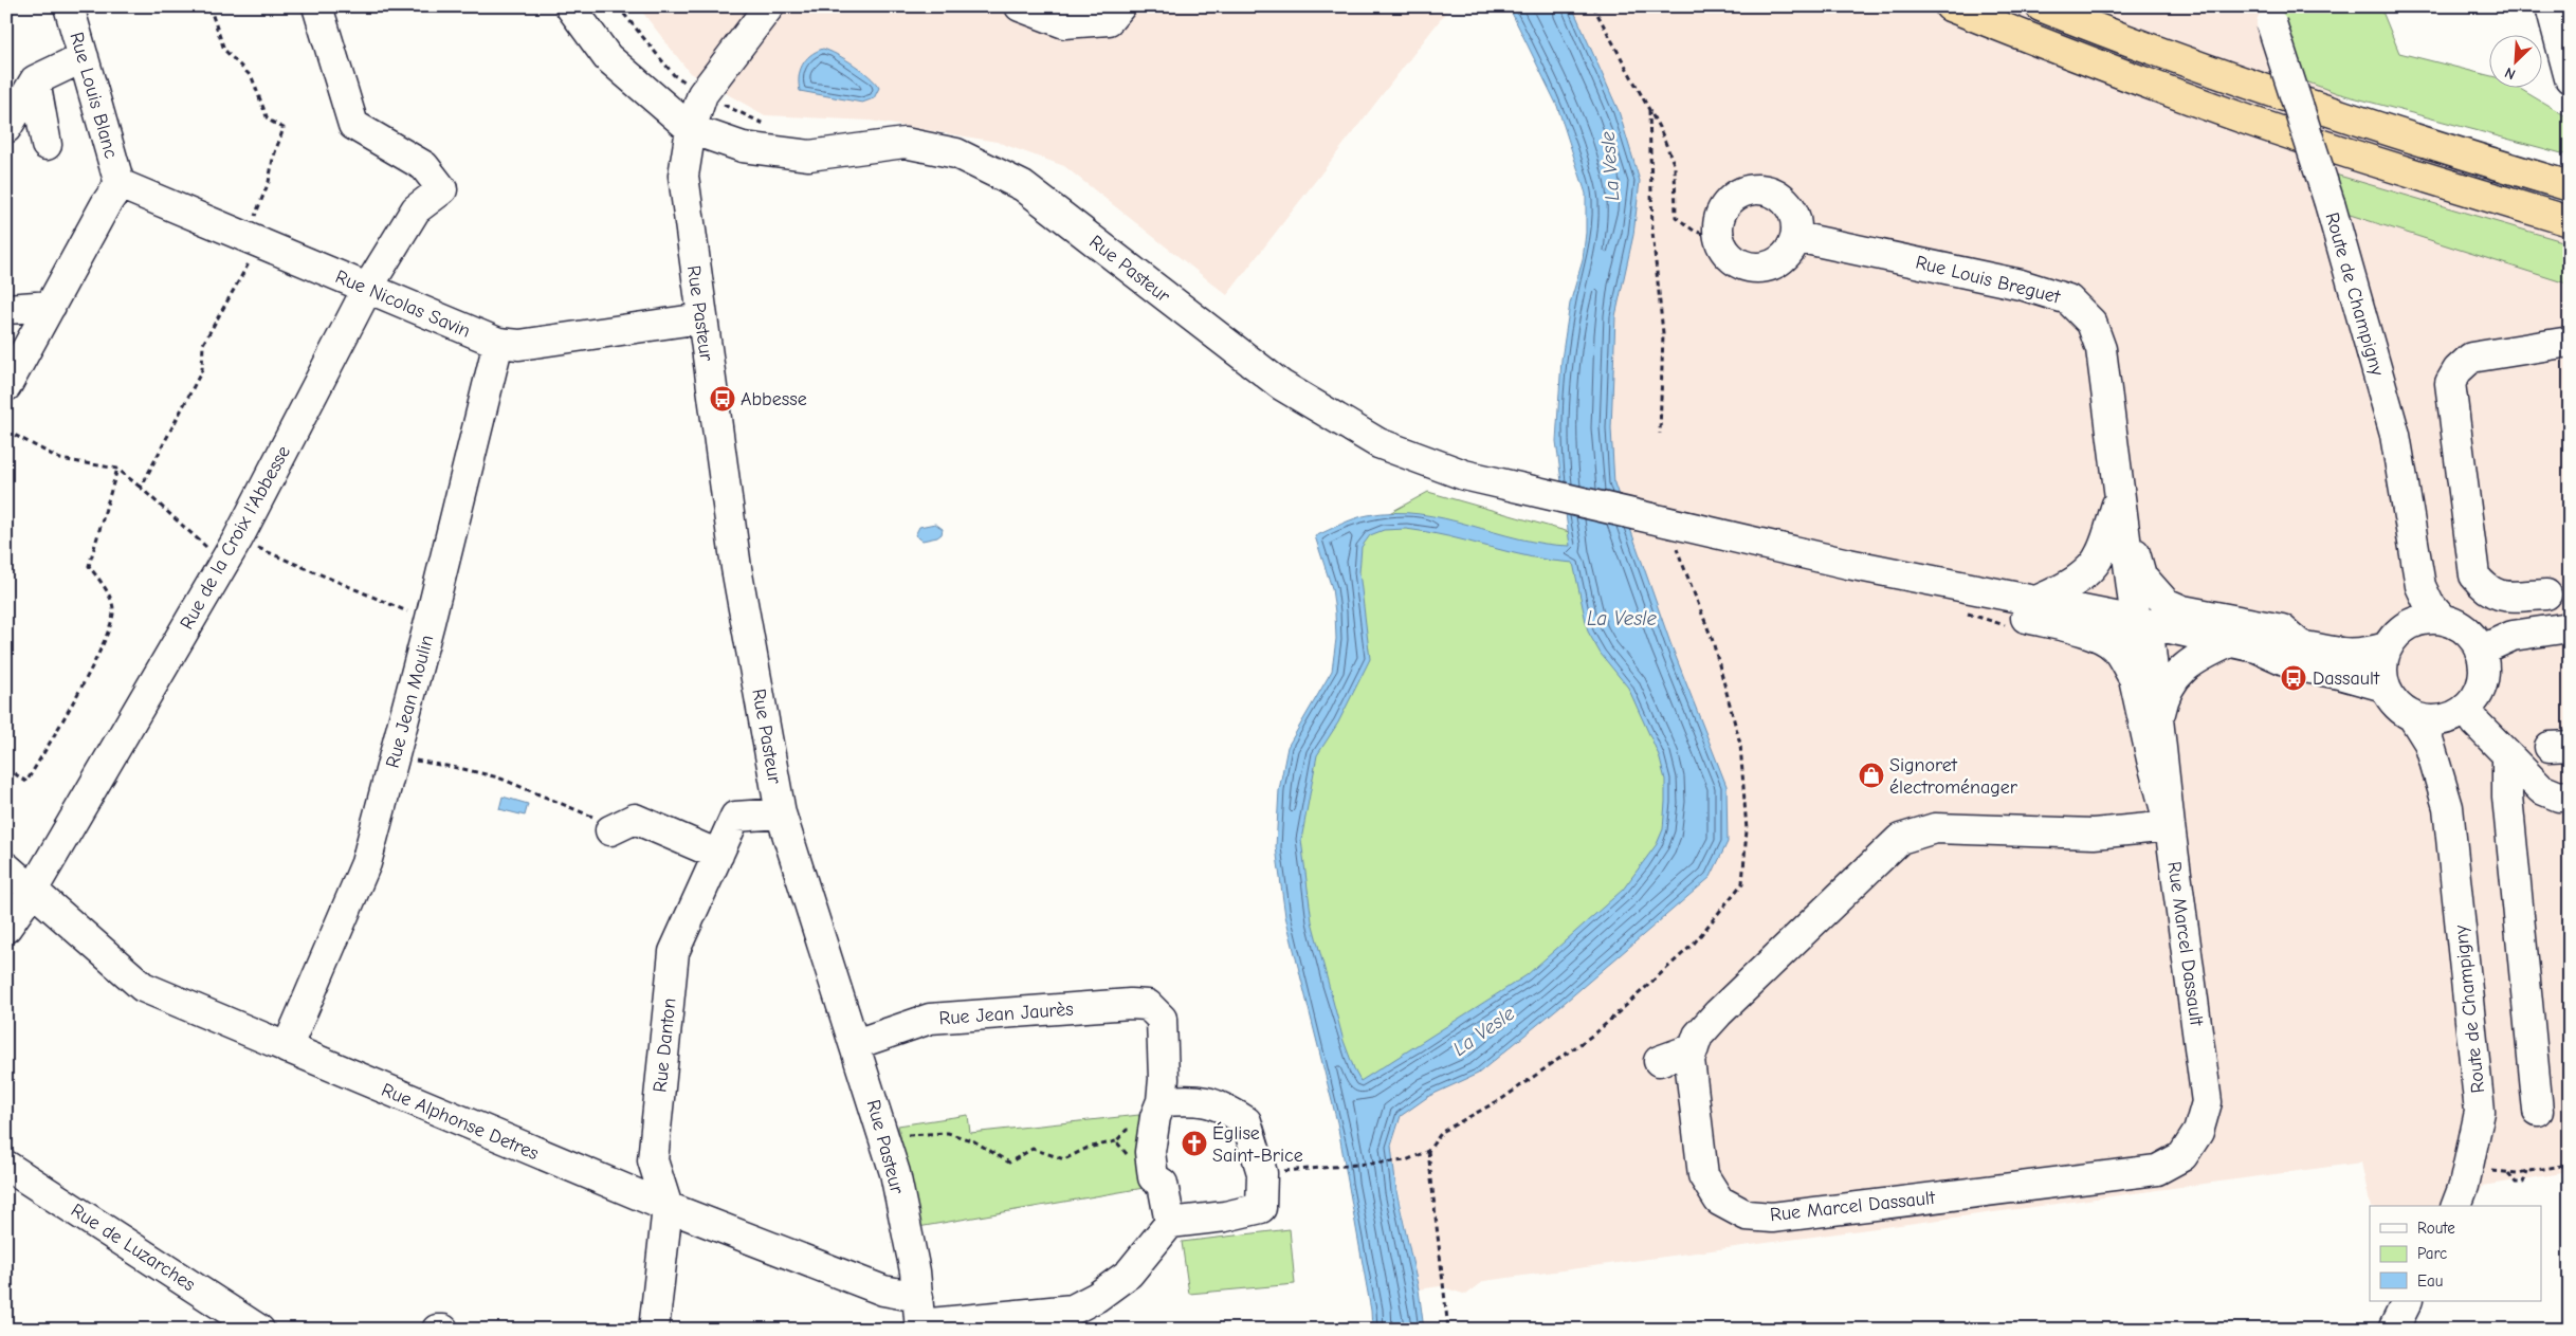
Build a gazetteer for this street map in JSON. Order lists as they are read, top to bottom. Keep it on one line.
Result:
{"streets":{"street":["Rue Louis Blanc","Rue Pasteur","Rue Louis Breguet","Route de Champigny","Rue Nicolas Savin","Rue de la Croix l'Abbesse","Rue Jean Moulin","Rue Marcel Dassault","Rue Jean Jaurès","Rue Danton","Rue Alphonse Detres","Rue de Luzarches"]},"crossings":[["Rue Louis Blanc","Rue Nicolas Savin"],["Rue Pasteur","Rue Louis Breguet"],["Rue Pasteur","Rue Nicolas Savin"],["Rue Pasteur","Rue Marcel Dassault"],["Rue Pasteur","Rue Jean Jaurès"],["Rue Pasteur","Rue Danton"],["Rue Pasteur","Rue Alphonse Detres"],["Rue Louis Breguet","Rue Marcel Dassault"],["Rue Nicolas Savin","Rue de la Croix l'Abbesse"],["Rue Nicolas Savin","Rue Jean Moulin"],["Rue de la Croix l'Abbesse","Rue Alphonse Detres"],["Rue Jean Moulin","Rue Alphonse Detres"],["Rue Danton","Rue Alphonse Detres"]],"water":["La Vesle"],"places":{"bus stop":["Abbesse","Dassault"],"shop":["Signoret électroménager"],"church":["Église Saint-Brice"]},"legend":["Route","Parc","Eau"],"north":"bottom left"}
